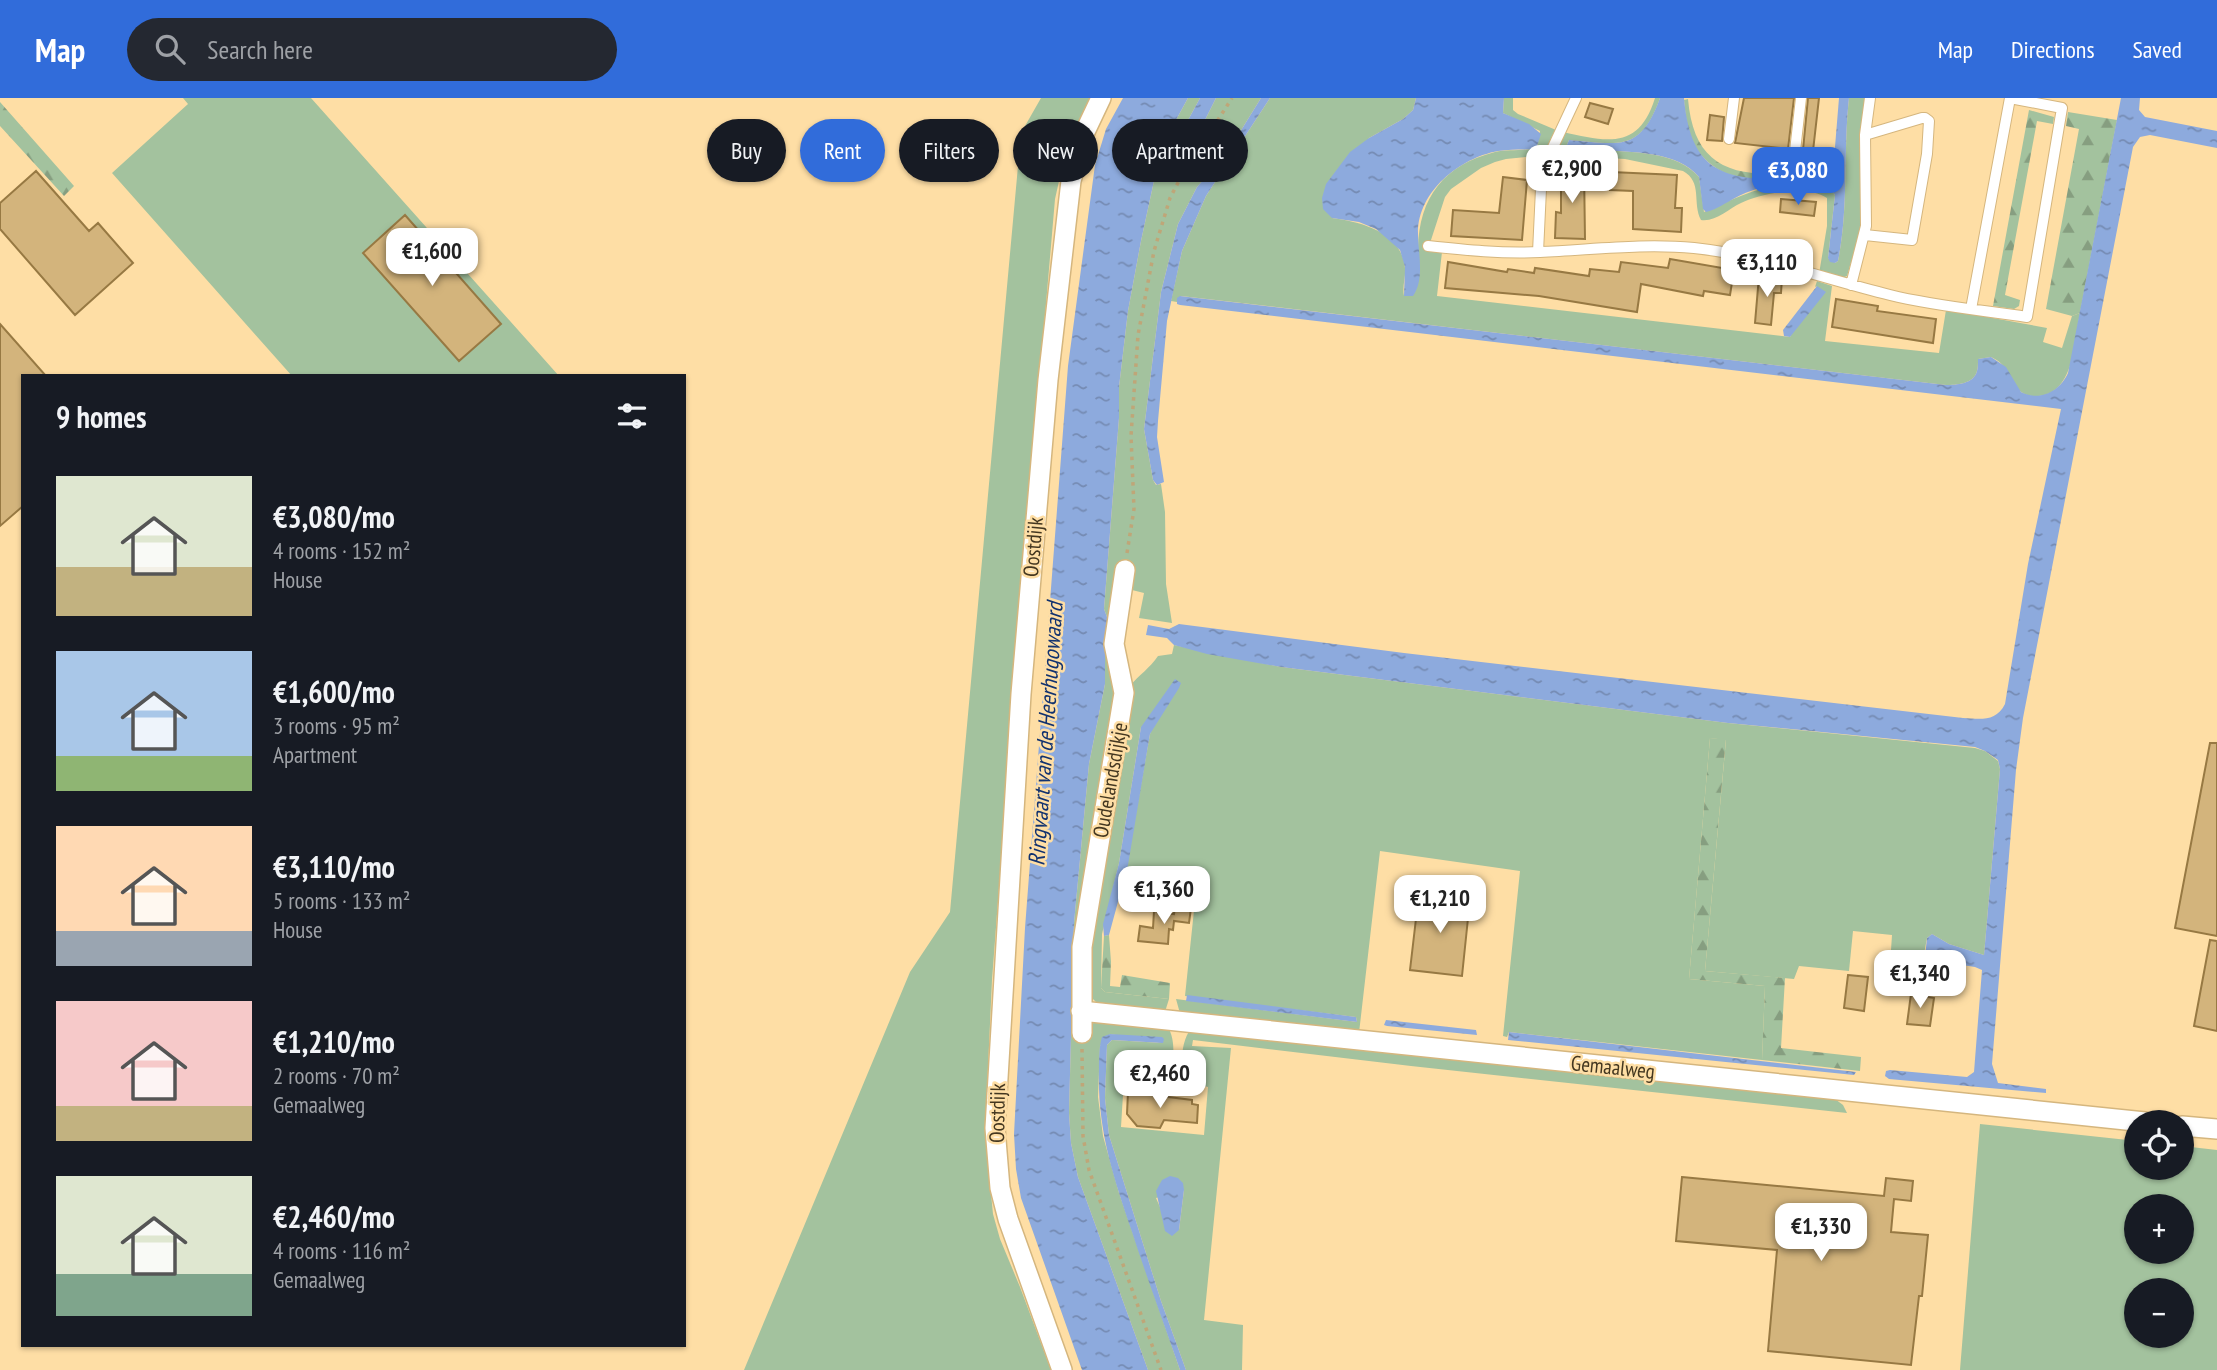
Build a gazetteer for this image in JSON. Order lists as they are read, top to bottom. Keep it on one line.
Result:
{"streets":{"street":["Oostdijk","Oudelandsdijkje","Gemaalweg"]},"crossings":[["Oudelandsdijkje","Gemaalweg"]],"water":["Ringvaart van de Heerhugowaard"],"page":{"header":"Map","search":"Search here","nav":["Map","Directions","Saved"],"chip":["Buy","Rent","Filters","New","Apartment"],"price":["€2,900","€3,080","€1,600","€3,110","€1,360","€1,210","€1,340","€2,460","€1,330"],"heading":"9 homes","list":[{"name":"€3,080/mo","note":"4 rooms · 152 m² · House"},{"name":"€1,600/mo","note":"3 rooms · 95 m² · Apartment"},{"name":"€3,110/mo","note":"5 rooms · 133 m² · House"},{"name":"€1,210/mo","note":"2 rooms · 70 m² · Gemaalweg"},{"name":"€2,460/mo","note":"4 rooms · 116 m² · Gemaalweg"}],"map_buttons":["+","−"]}}
